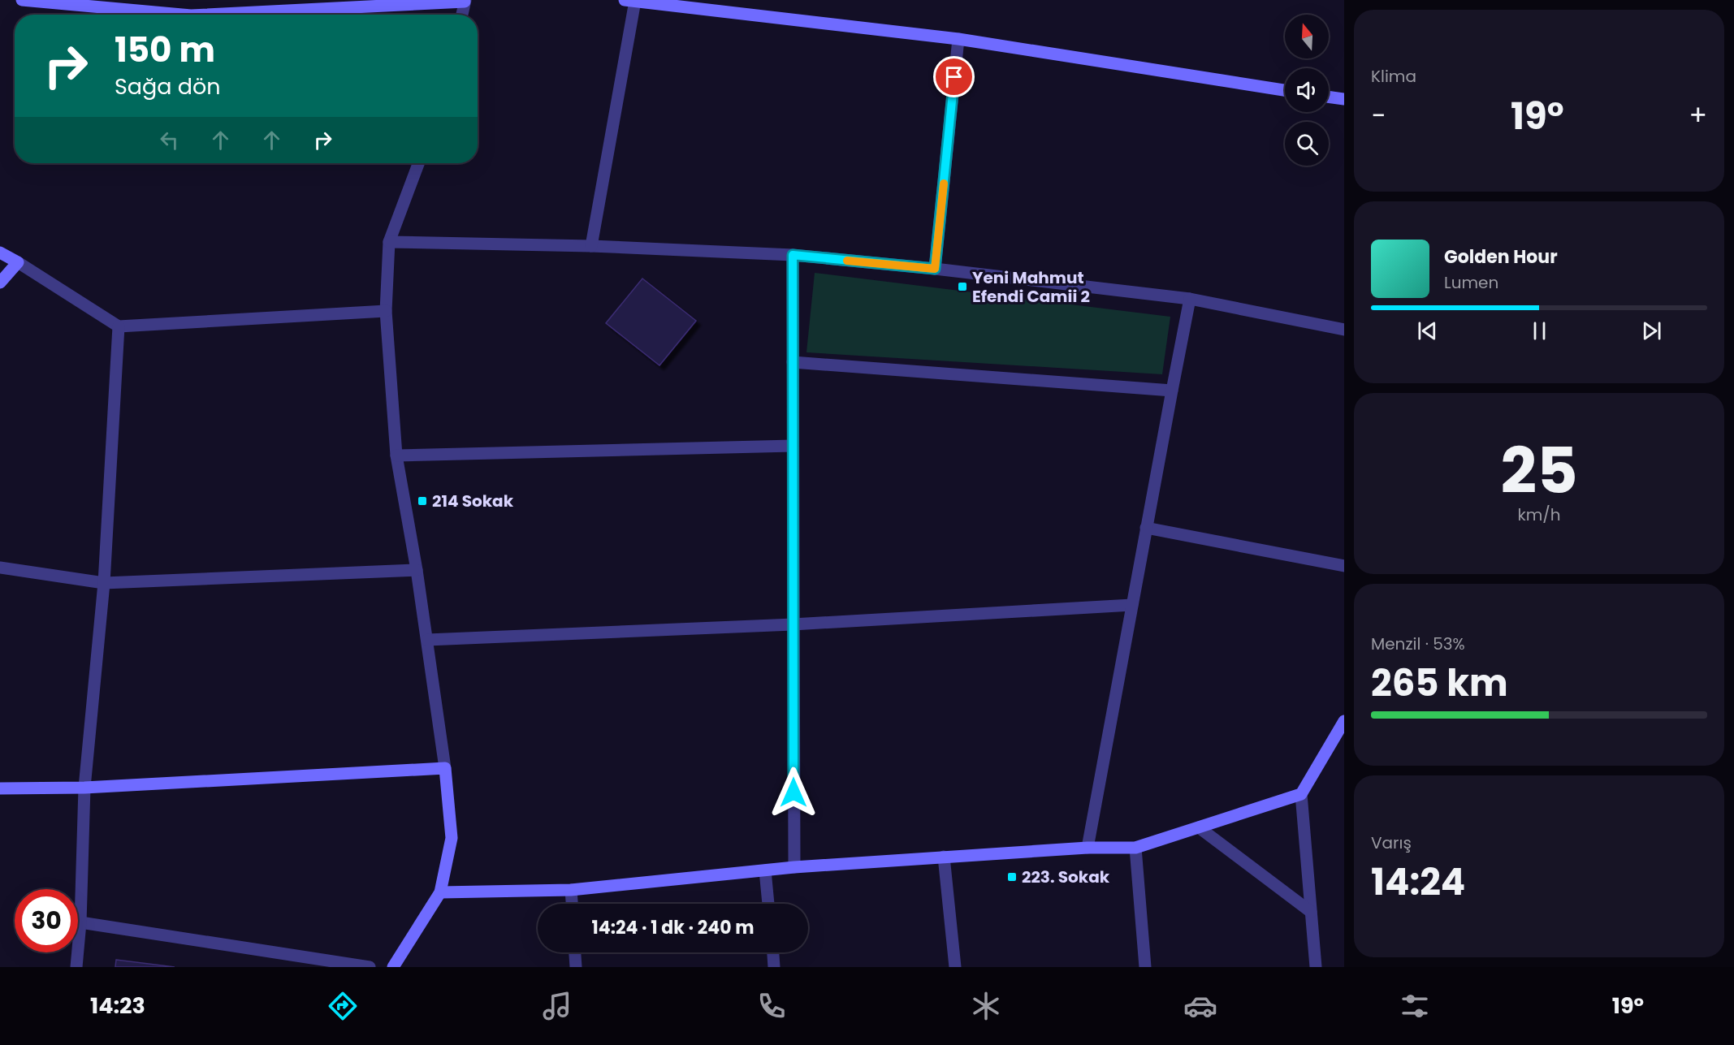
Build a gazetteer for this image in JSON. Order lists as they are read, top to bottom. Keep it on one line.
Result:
{"places":{"transit":["Yeni Mahmut Efendi Camii 2","214 Sokak","223. Sokak"]},"north":"top","page":{"tile":["Klima",["25","km/h"],["Menzil · 53%","265 km"],["Varış","14:24"]],"turn":["150 m","Sağa dön"],"heat":["−","19°","+"],"song":["Golden Hour","Lumen"],"limit":"30","trip":"14:24 · 1 dk · 240 m","tabs":["14:23","19°"]}}
